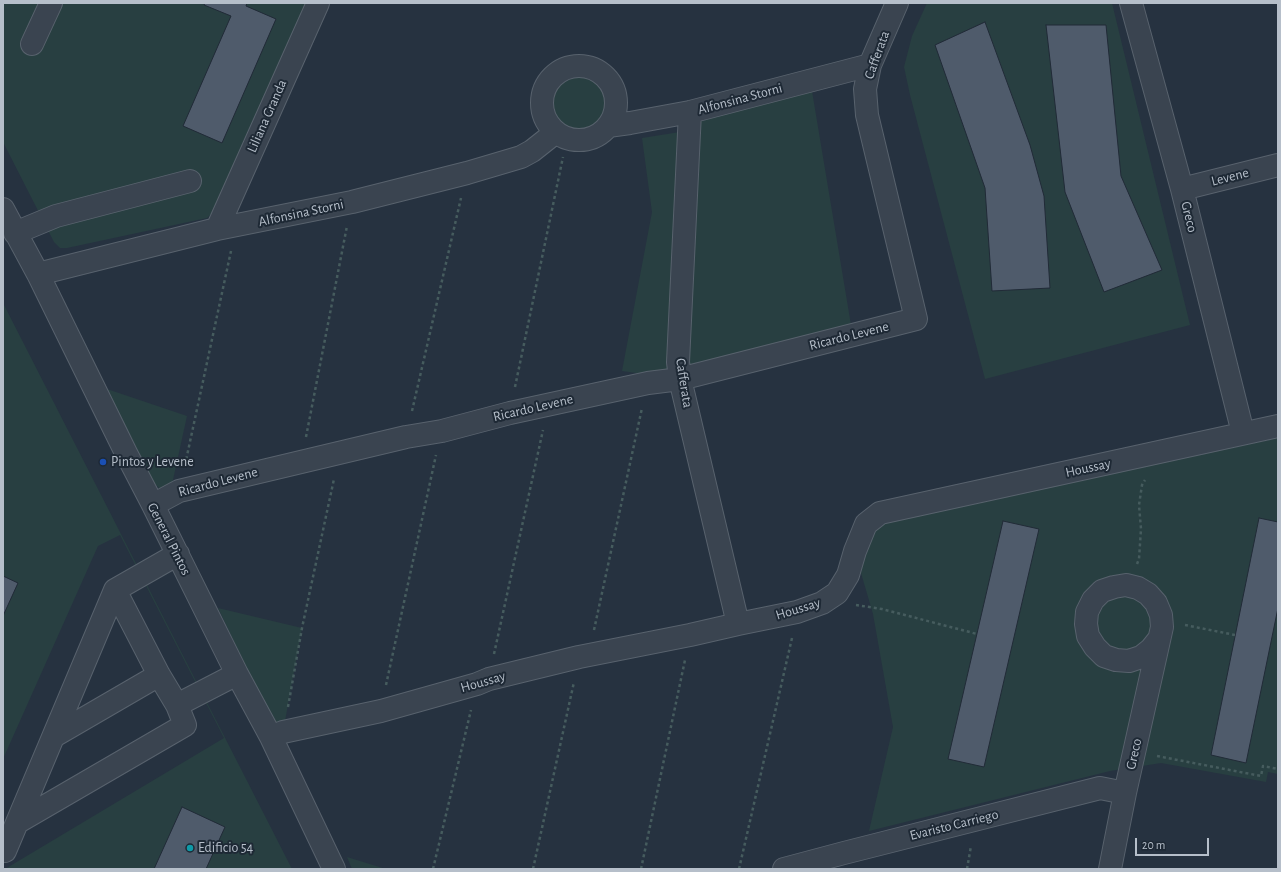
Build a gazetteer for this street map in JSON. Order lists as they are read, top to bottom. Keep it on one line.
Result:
{"streets":{"street":["Cafferata","Alfonsina Storni","Liliana Granda","Levene","Greco","Ricardo Levene","Houssay","General Pintos","Evaristo Carriego"]},"crossings":[["Cafferata","Alfonsina Storni"],["Cafferata","Ricardo Levene"],["Cafferata","Houssay"],["Alfonsina Storni","Liliana Granda"],["Alfonsina Storni","General Pintos"],["Levene","Greco"],["Greco","Houssay"],["Greco","Evaristo Carriego"],["Ricardo Levene","General Pintos"],["Houssay","General Pintos"]],"places":["Pintos y Levene","Edificio 54"],"scale_bar":"20 m"}
